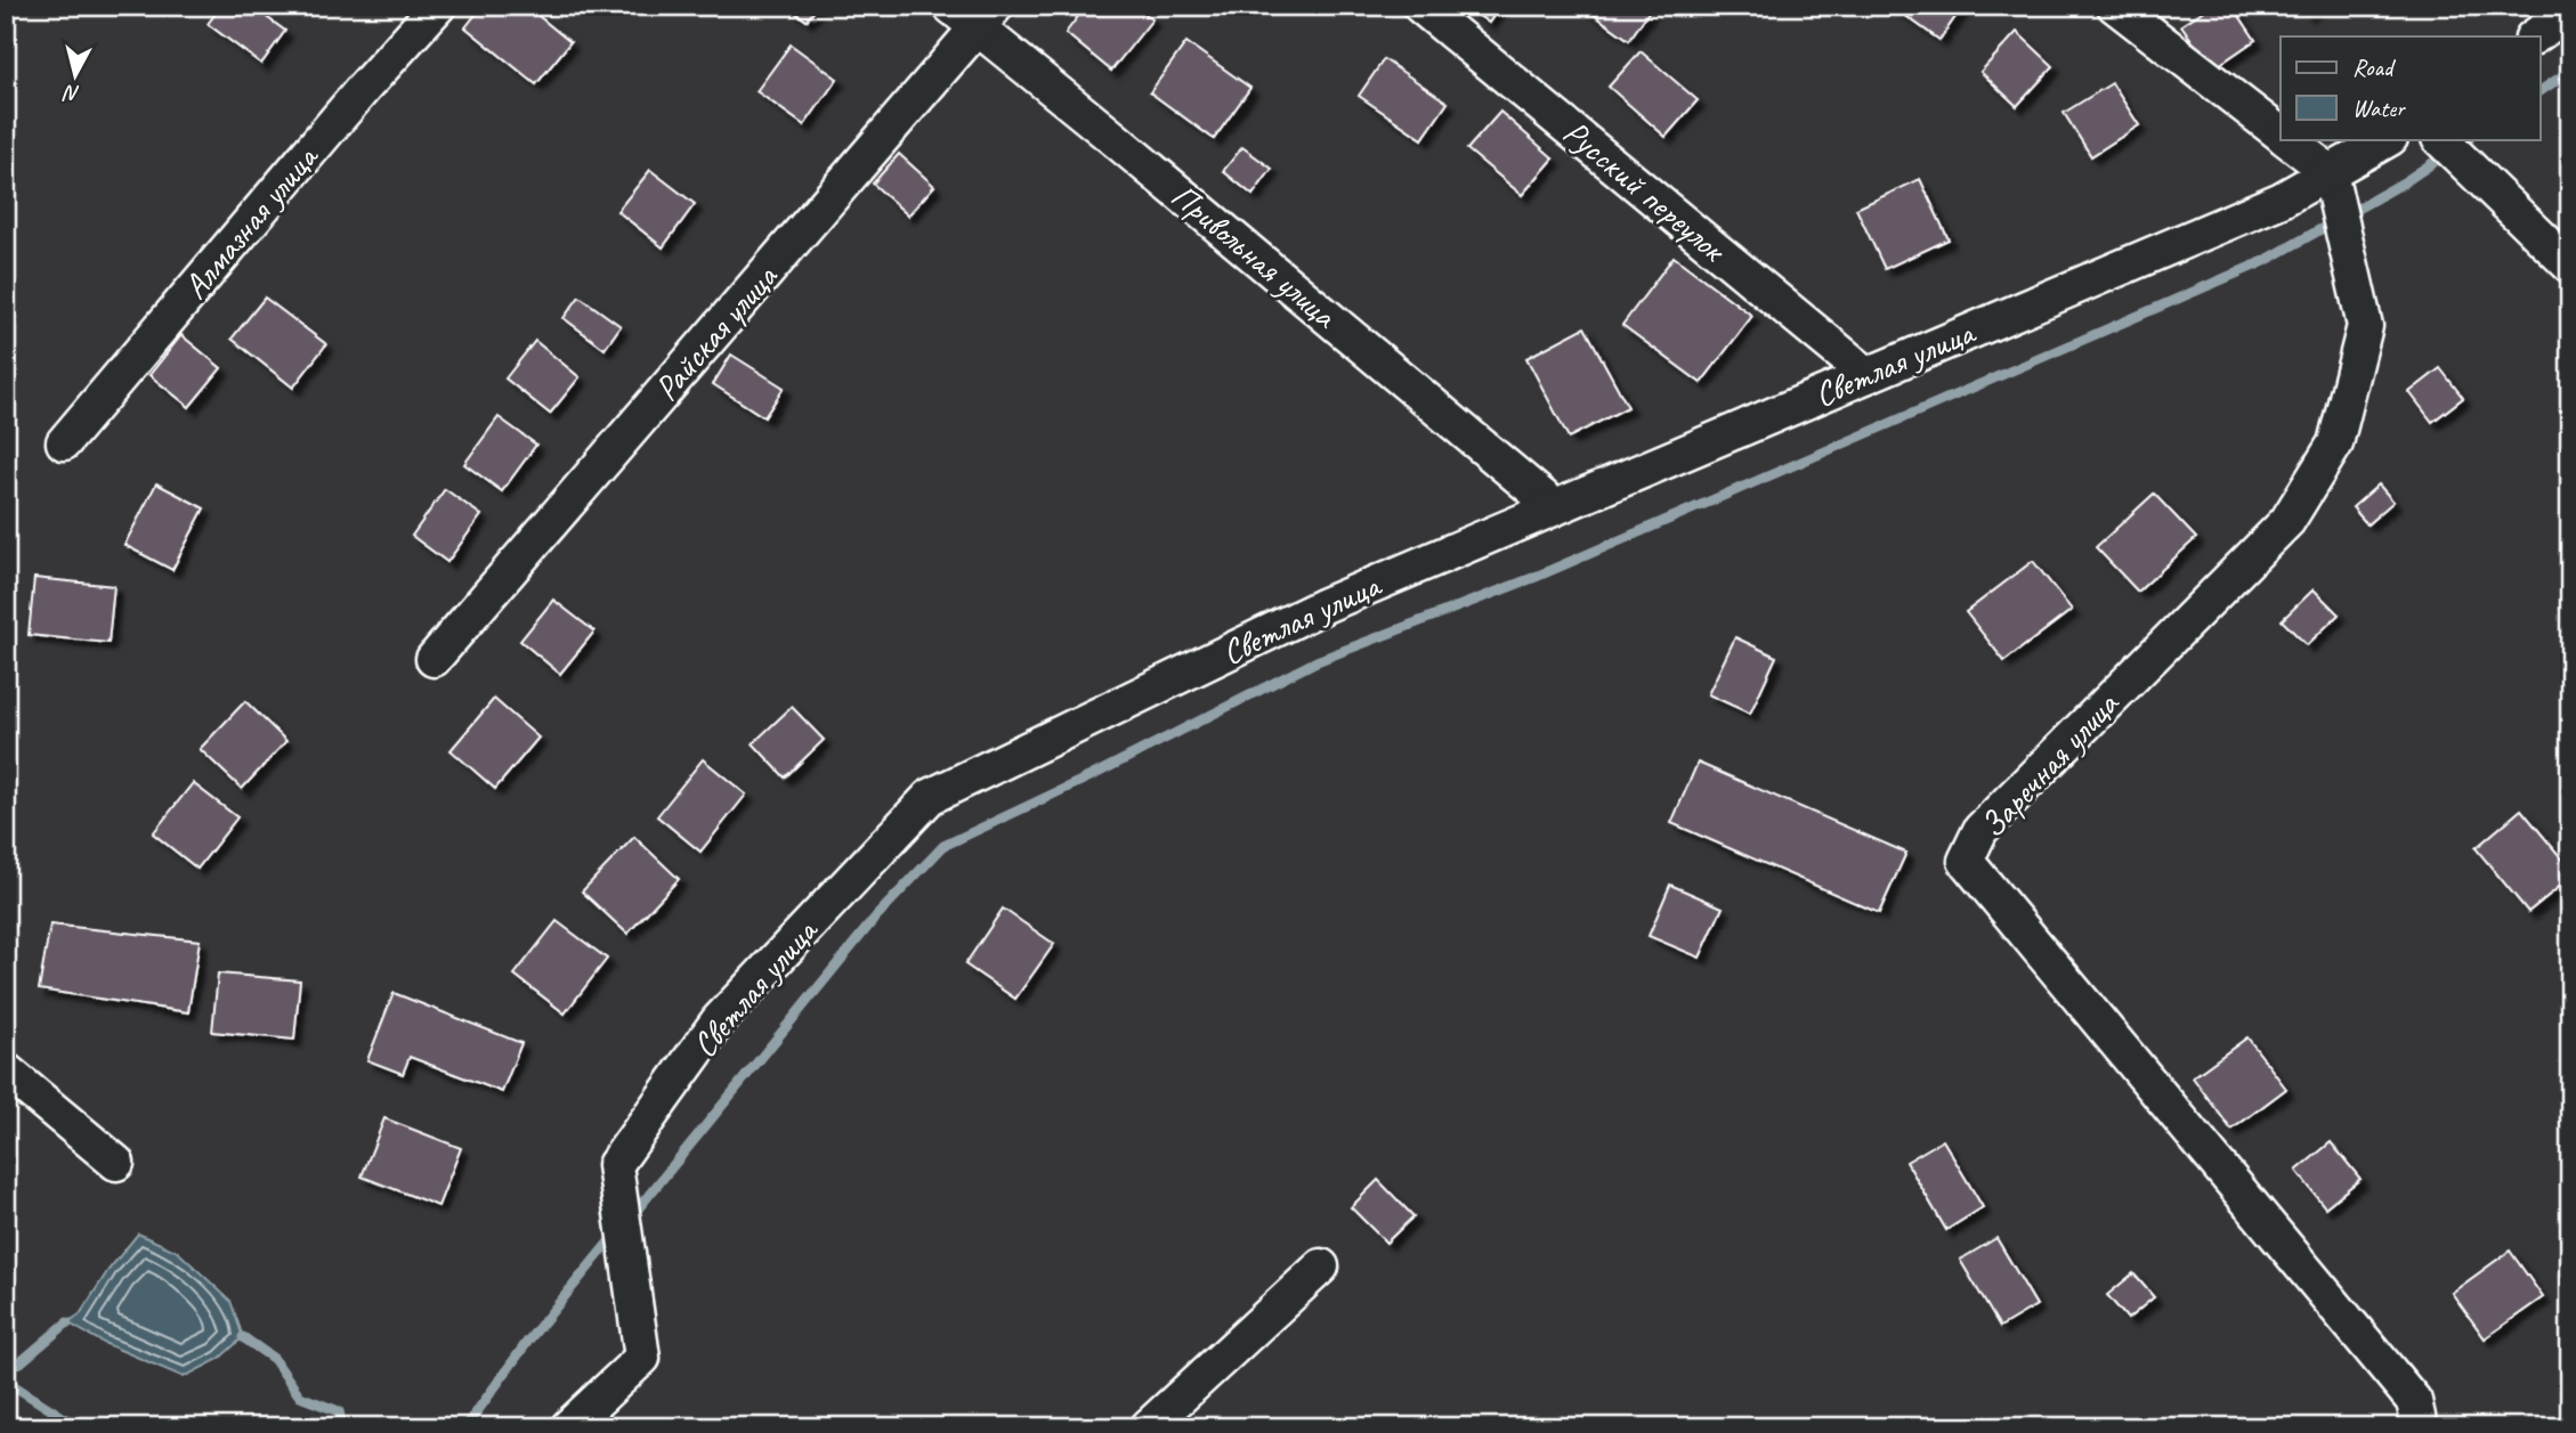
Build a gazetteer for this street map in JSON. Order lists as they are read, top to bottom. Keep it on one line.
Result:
{"streets":{"street":["Русский переулок","Алмазная улица","Привольная улица","Райская улица","Светлая улица","Заречная улица"]},"crossings":[["Русский переулок","Светлая улица"],["Привольная улица","Райская улица"],["Привольная улица","Светлая улица"],["Светлая улица","Заречная улица"]],"legend":["Road","Water"],"north":"bottom"}
